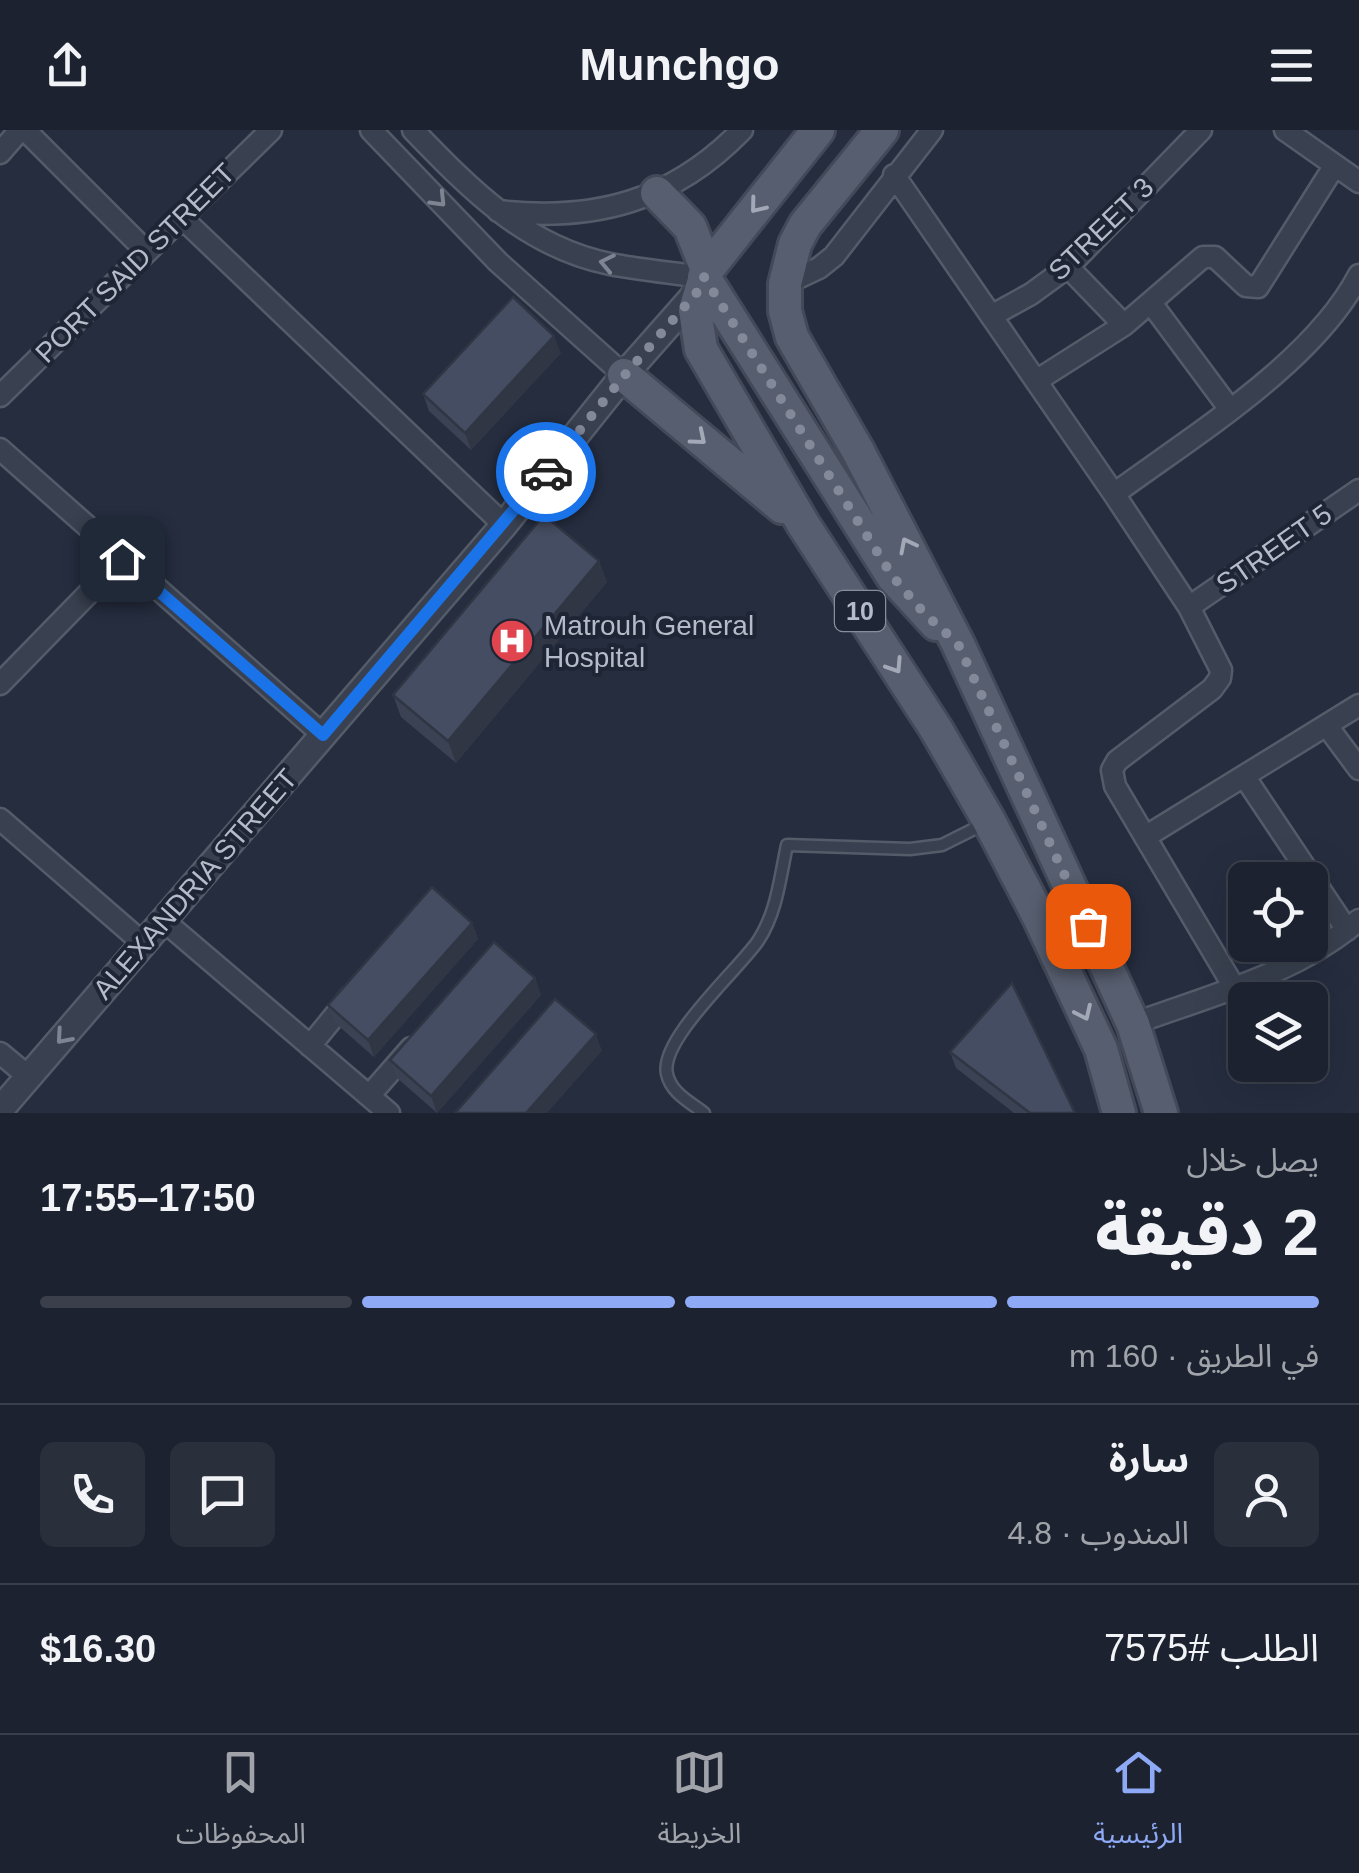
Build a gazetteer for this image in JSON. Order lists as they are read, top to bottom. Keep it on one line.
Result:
{"streets":{"main road":["10"],"street":["STREET 3","PORT SAID STREET","STREET 5","ALEXANDRIA STREET"]},"crossings":[["10","ALEXANDRIA STREET"]],"places":{"hospital":["Matrouh General Hospital"]},"page":{"header":"Munchgo","heading":["2 دقيقة","يصل خلال","17:50–17:55"],"panel":["سارة","المندوب · 4.8","الطلب #7575","$16.30"],"bar":"في الطريق · 160 m","tabs":["الرئيسية","الخريطة","المحفوظات"]}}
